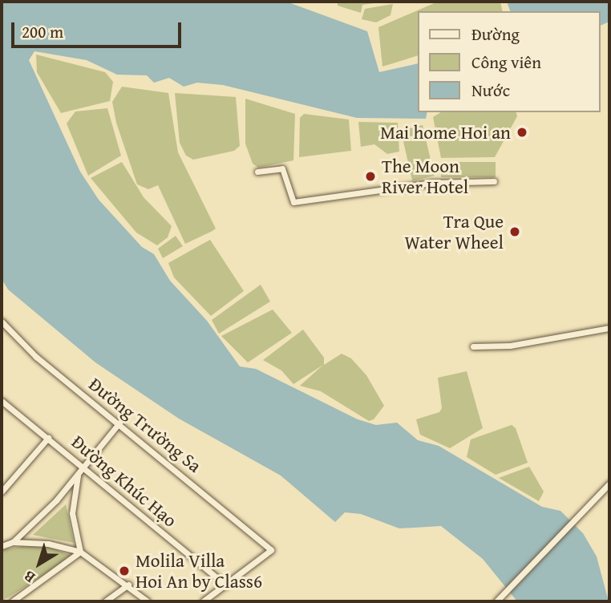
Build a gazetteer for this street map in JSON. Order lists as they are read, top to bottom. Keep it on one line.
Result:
{"streets":{"street":["Đường Trường Sa","Đường Khúc Hạo"]},"crossings":[["Đường Trường Sa","Đường Khúc Hạo"]],"places":["Mai home Hoi an","The Moon River Hotel","Tra Que Water Wheel","Molila Villa Hoi An by Class6"],"legend":["Đường","Công viên","Nước"],"scale_bar":"200 m","north":"bottom left"}
